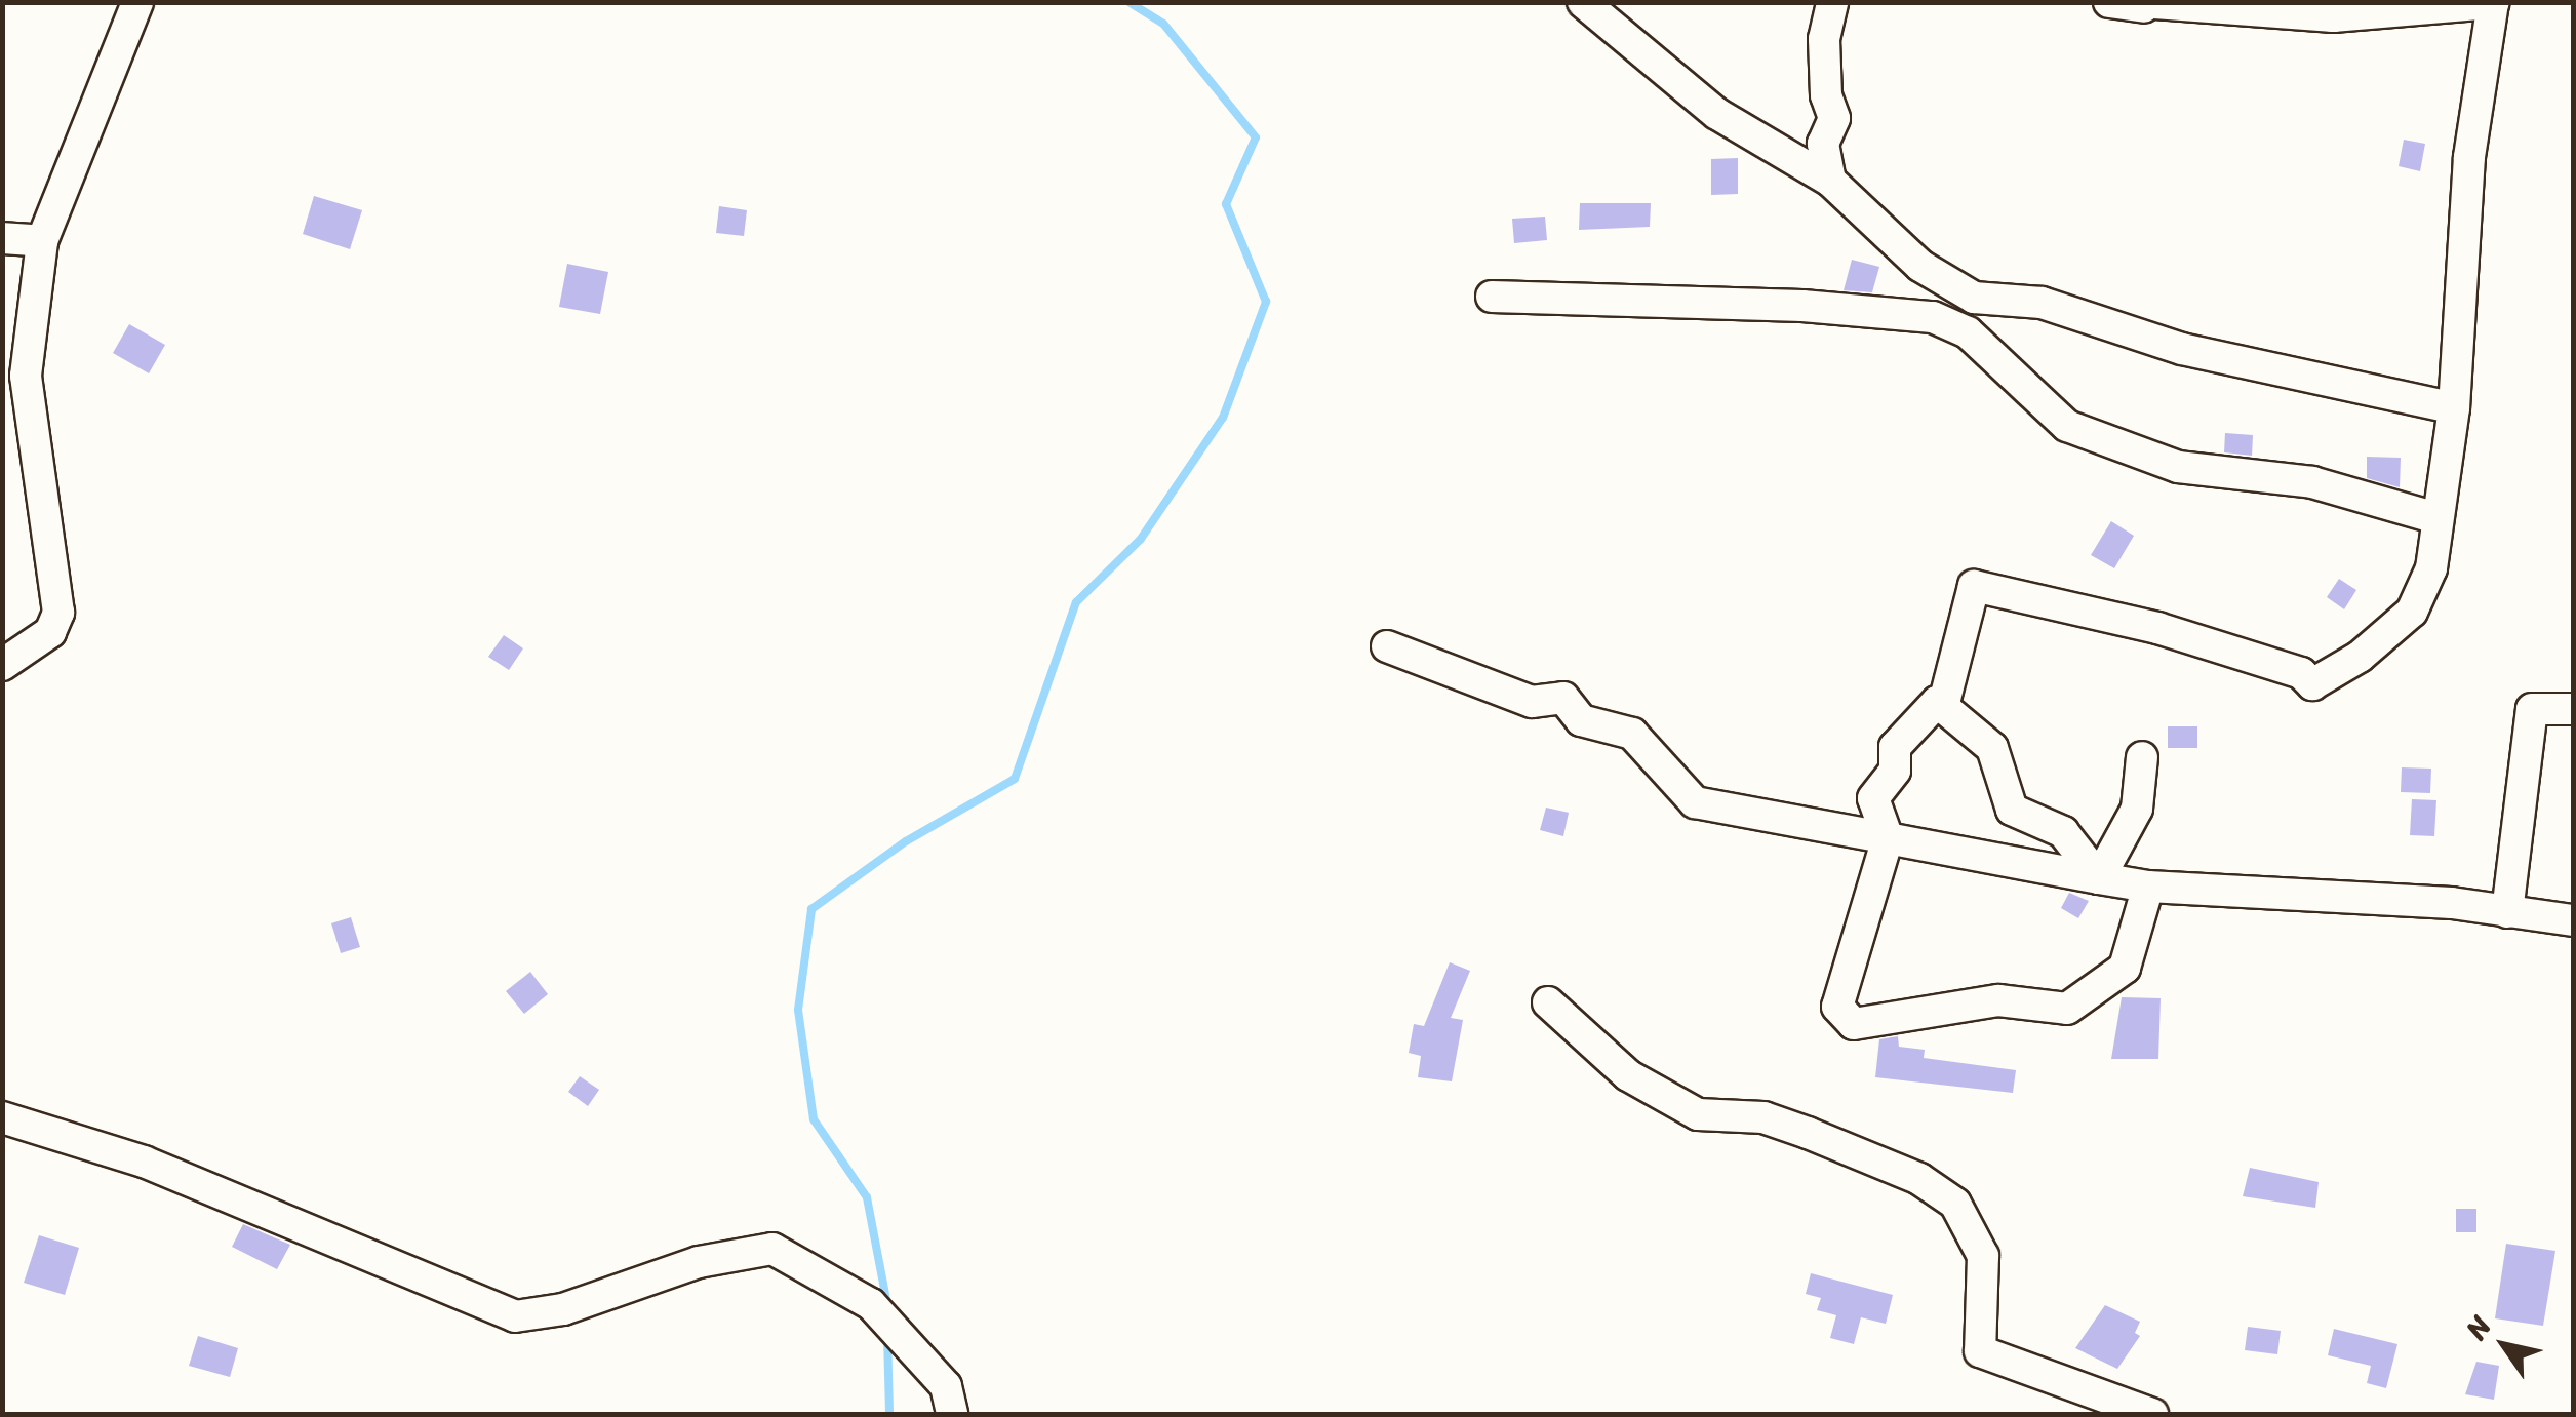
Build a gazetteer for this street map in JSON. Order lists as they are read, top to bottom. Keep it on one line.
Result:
{"north":"top left"}
